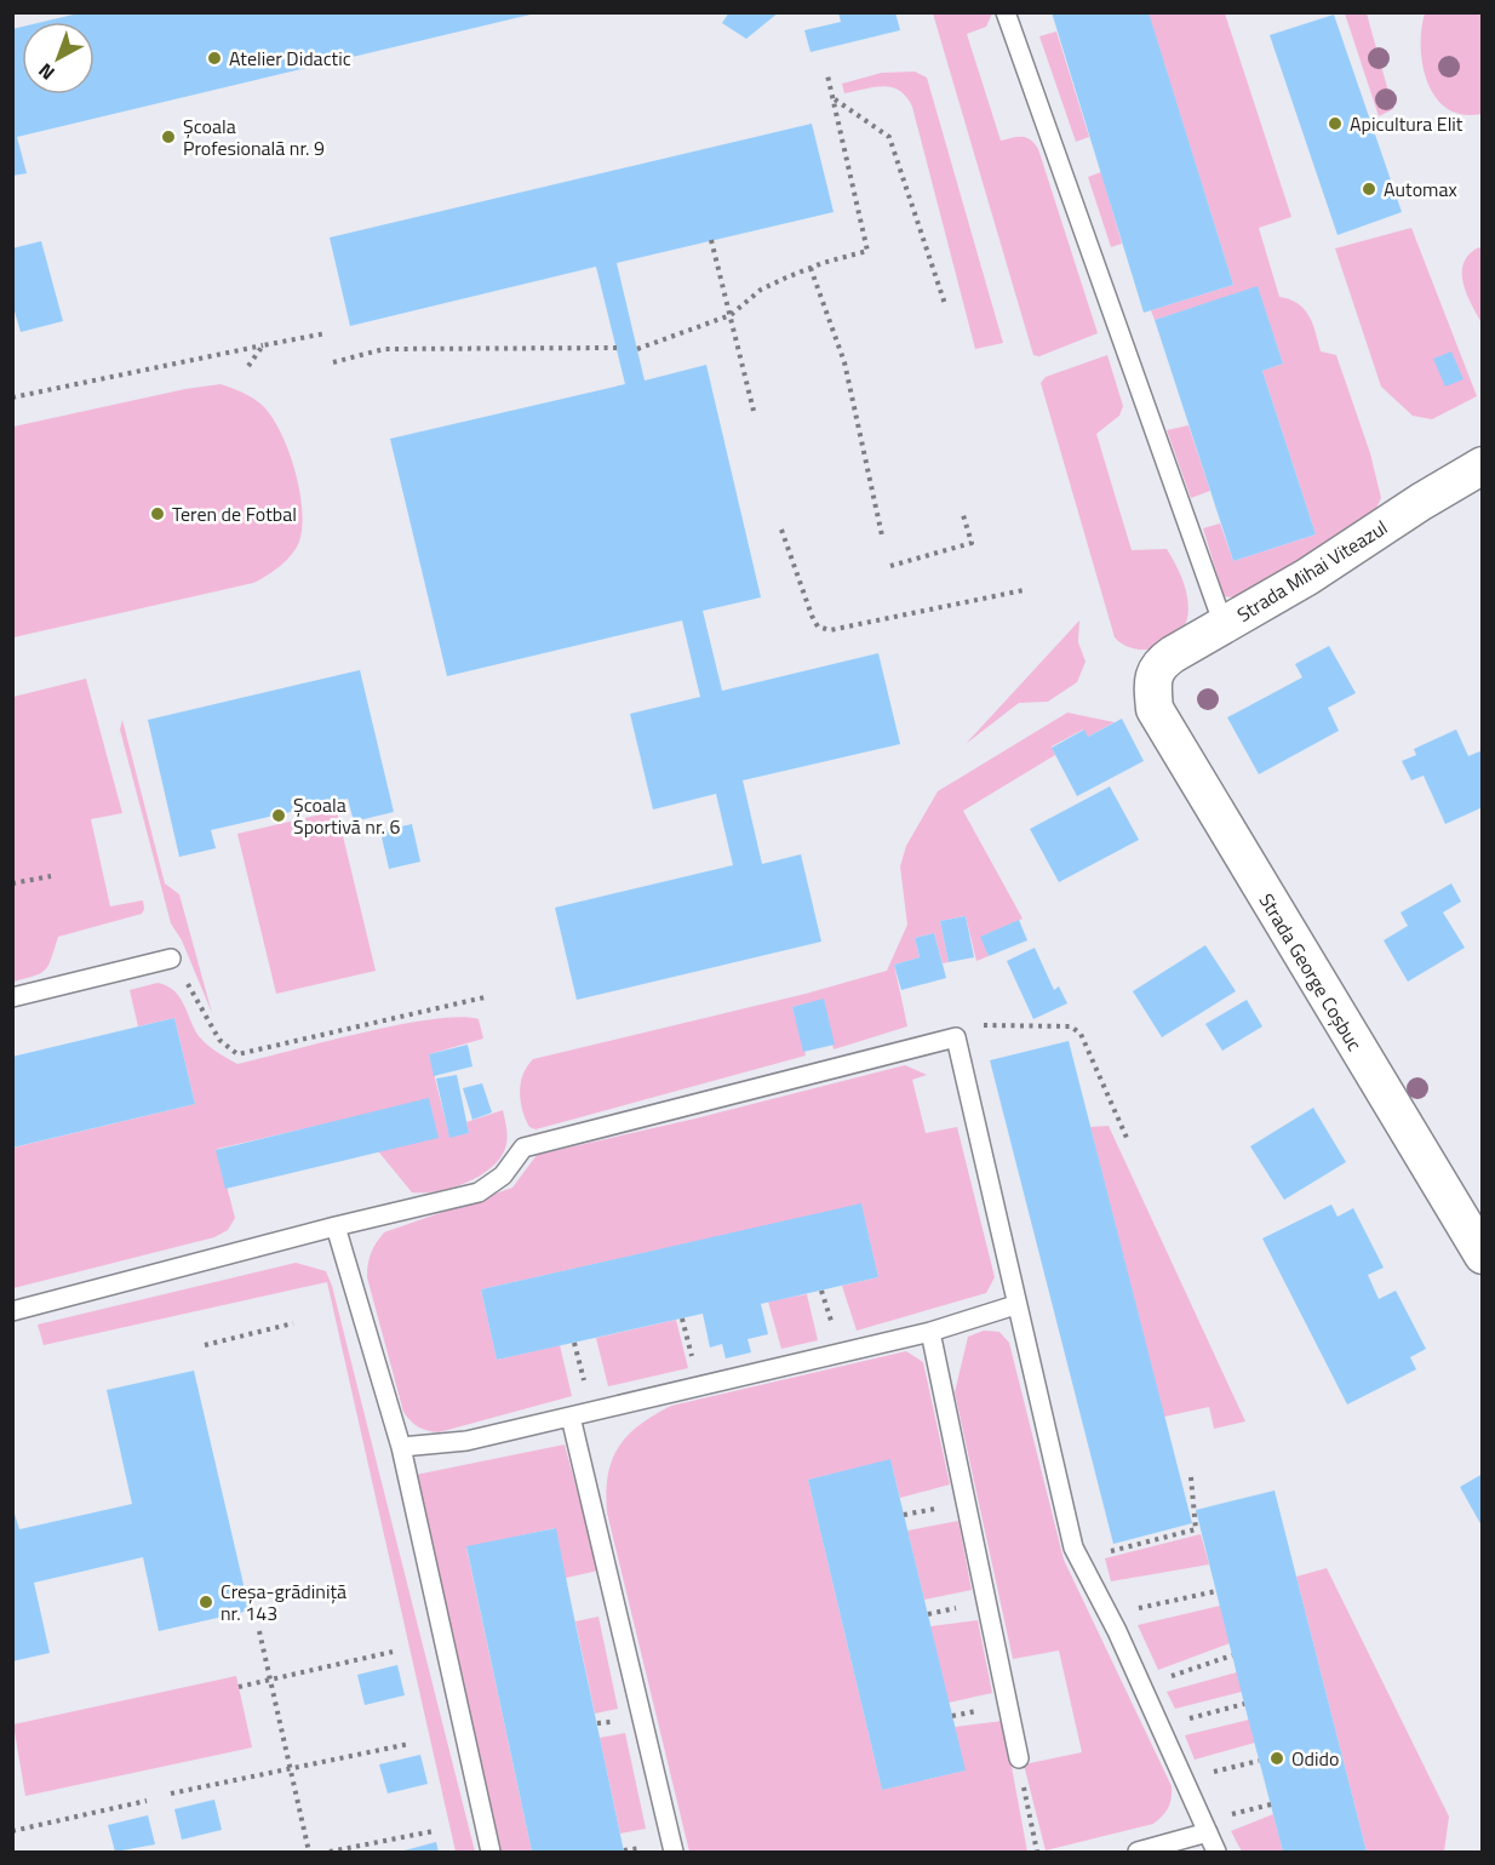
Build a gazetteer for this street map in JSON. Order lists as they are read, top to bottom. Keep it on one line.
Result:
{"streets":{"street":["Strada Mihai Viteazul","Strada George Coșbuc"]},"crossings":[["Strada Mihai Viteazul","Strada George Coșbuc"]],"places":["Atelier Didactic","Apicultura Elit","Școala Profesională nr. 9","Automax","Teren de Fotbal","Şcoala Sportivă nr. 6","Creșa-grădiniță nr. 143","Odido"],"north":"bottom left"}
